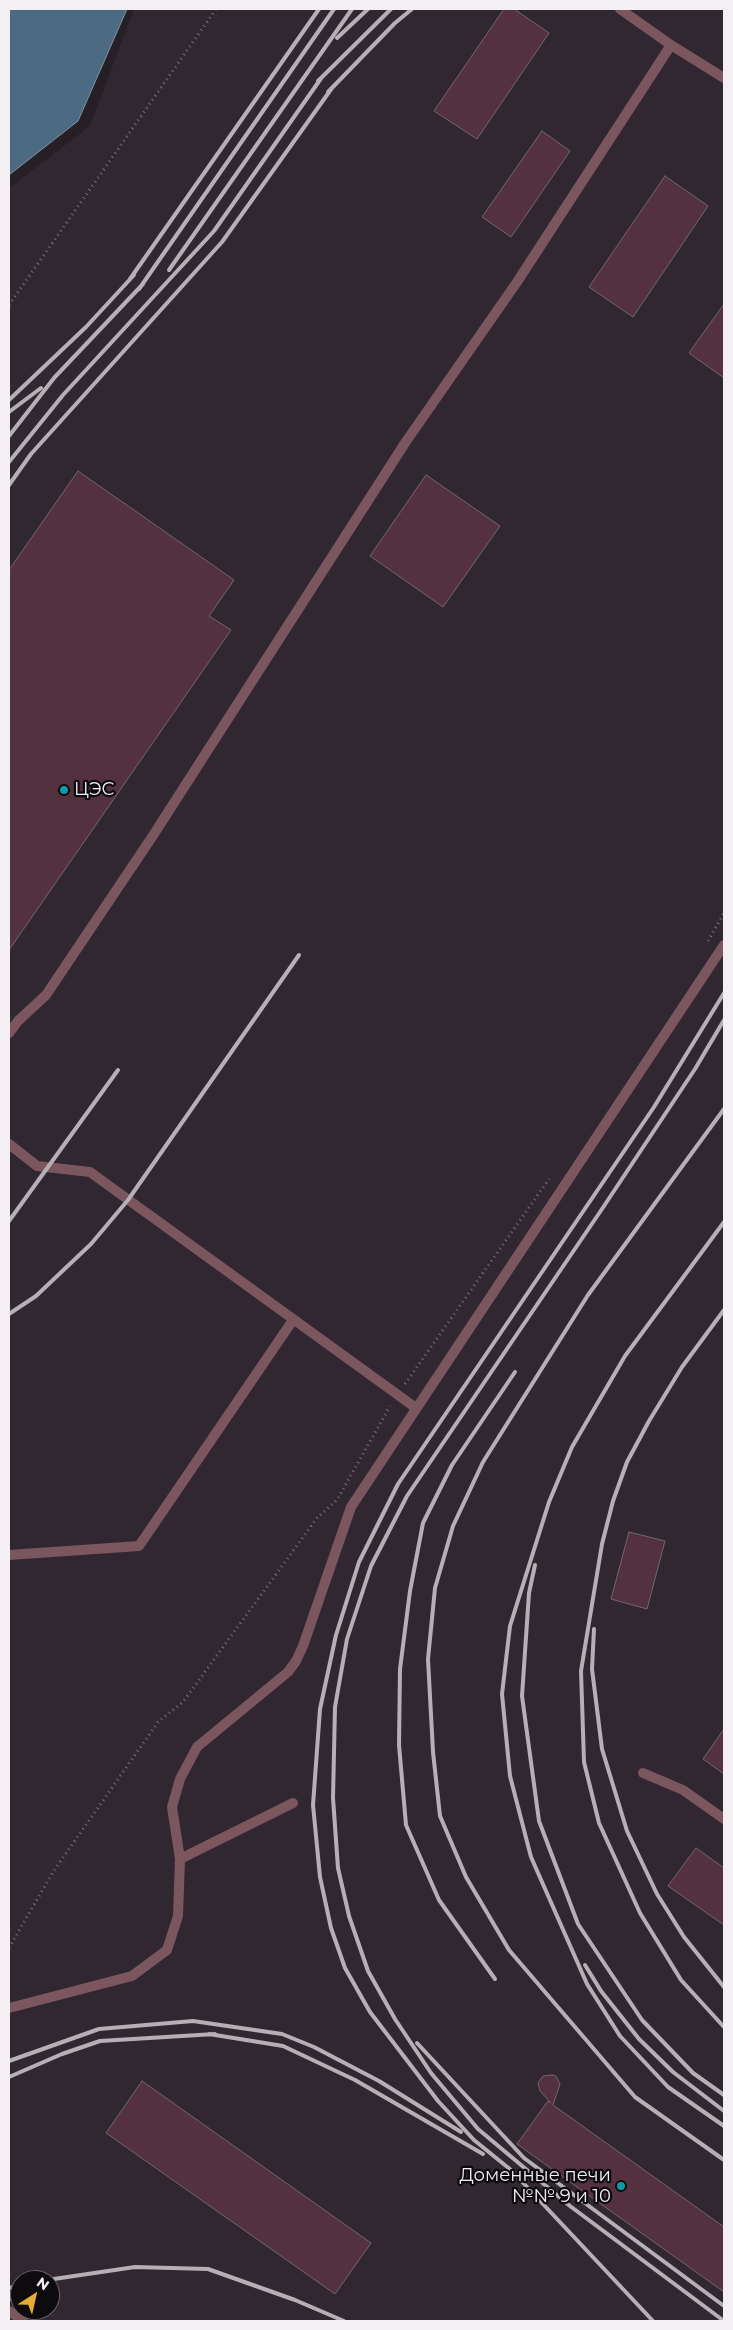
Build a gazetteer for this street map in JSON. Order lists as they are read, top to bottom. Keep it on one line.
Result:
{"places":["ЦЭС","Доменные печи №№ 9 и 10"],"north":"top right"}
